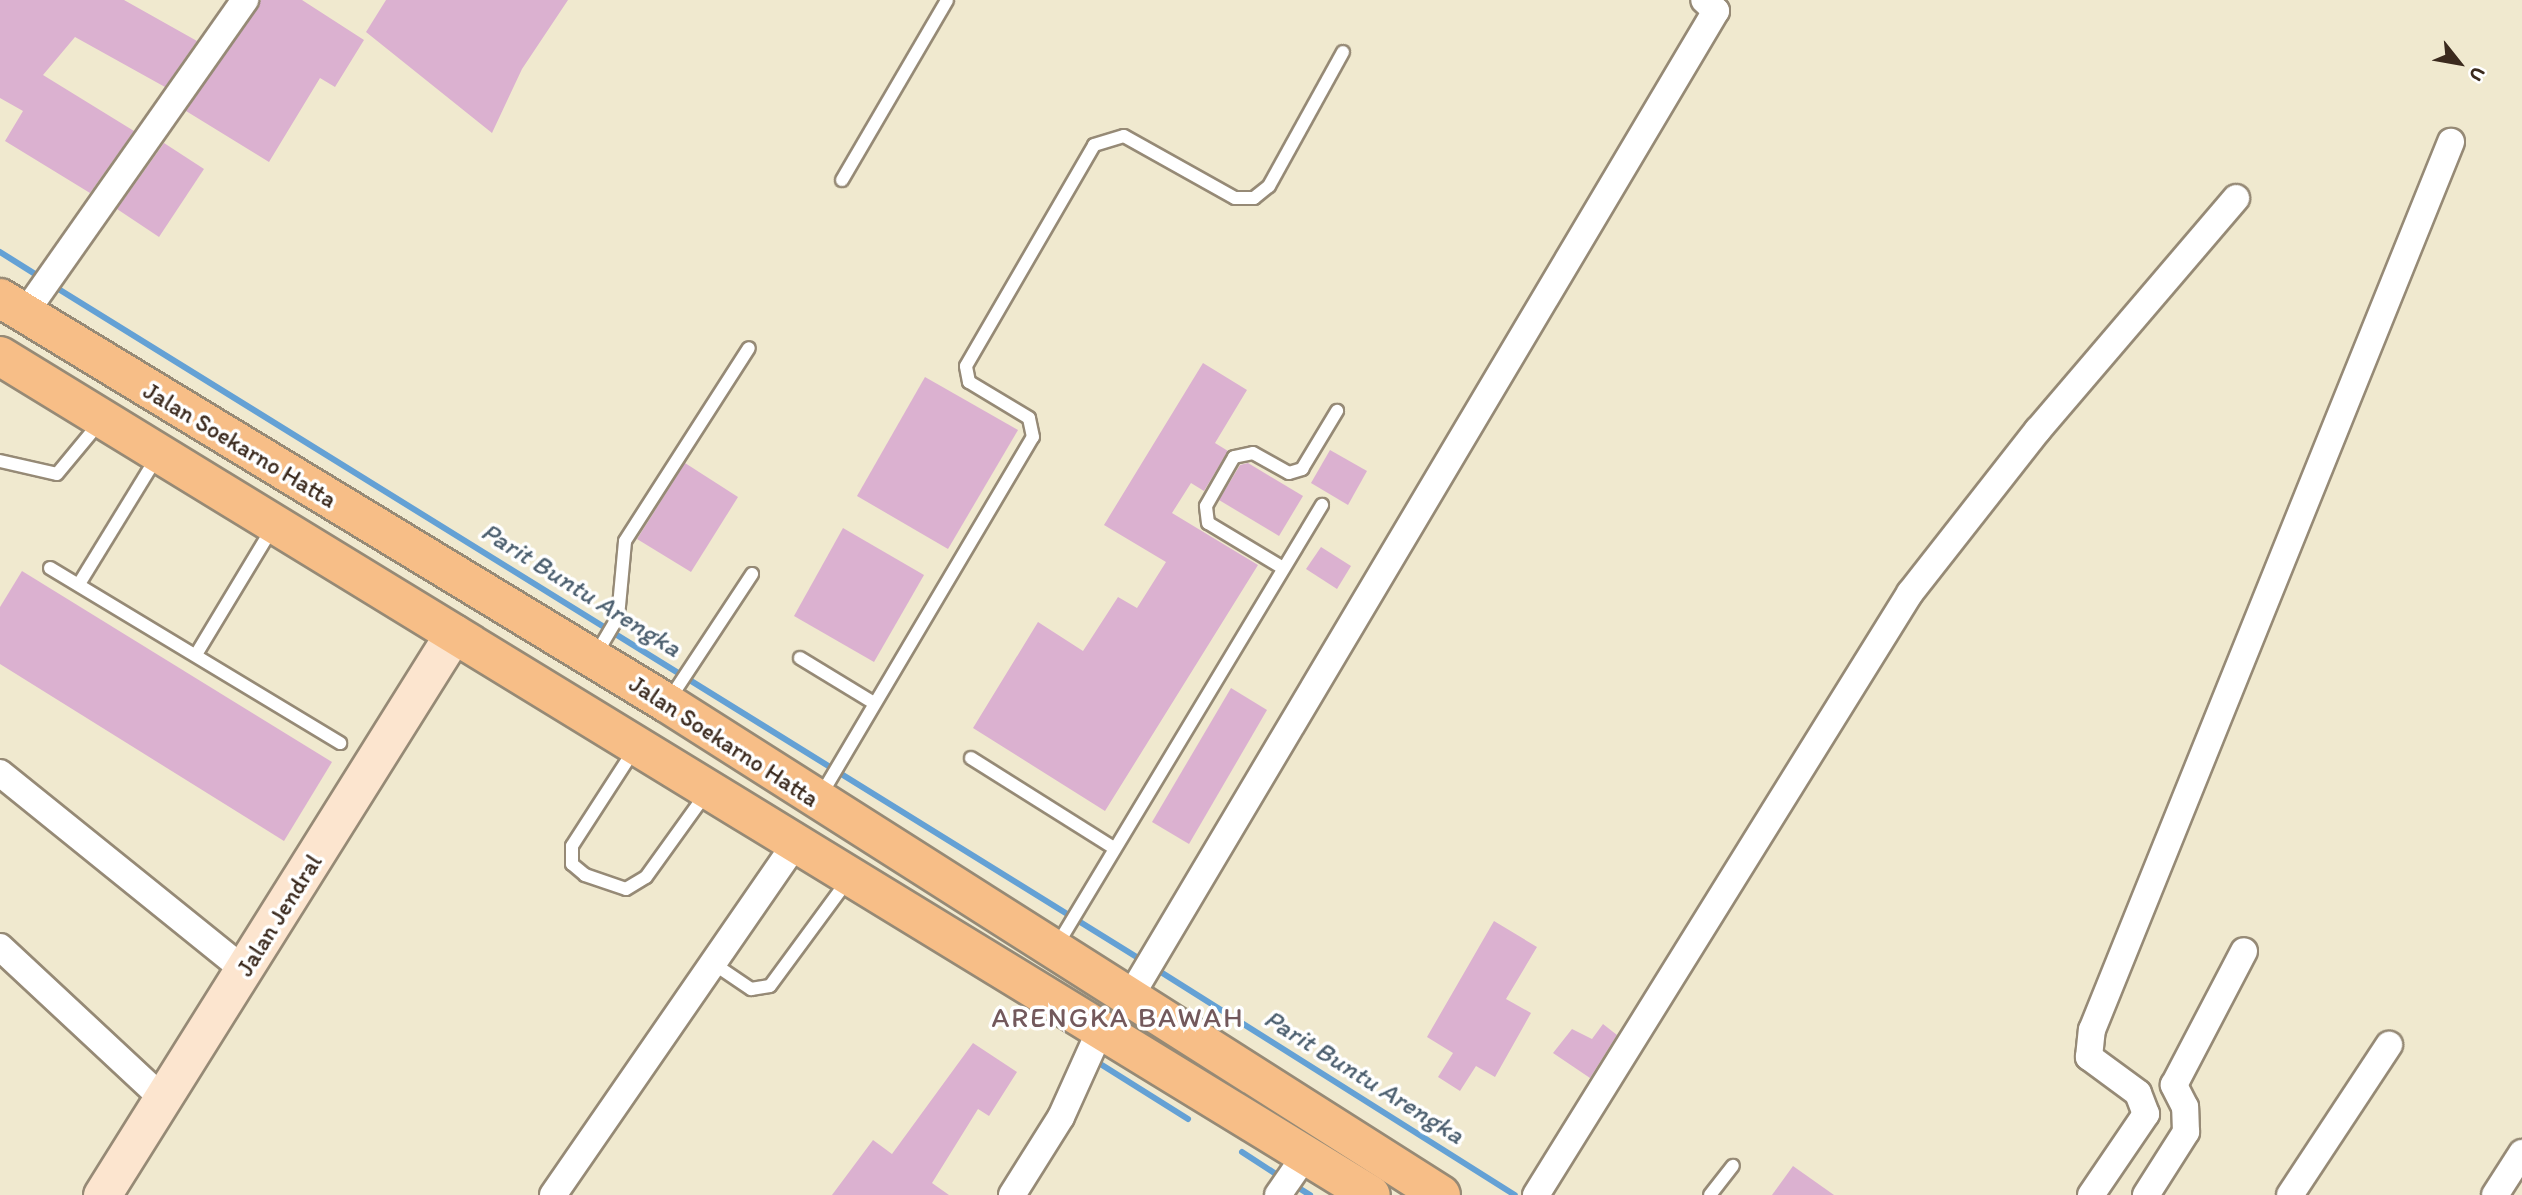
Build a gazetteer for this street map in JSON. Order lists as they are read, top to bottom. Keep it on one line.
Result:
{"streets":{"main road":["Jalan Soekarno Hatta","Jalan Jendral"]},"crossings":[["Jalan Soekarno Hatta","Jalan Jendral"]],"districts":["ARENGKA BAWAH"],"water":["Parit Buntu Arengka"],"north":"bottom right"}
